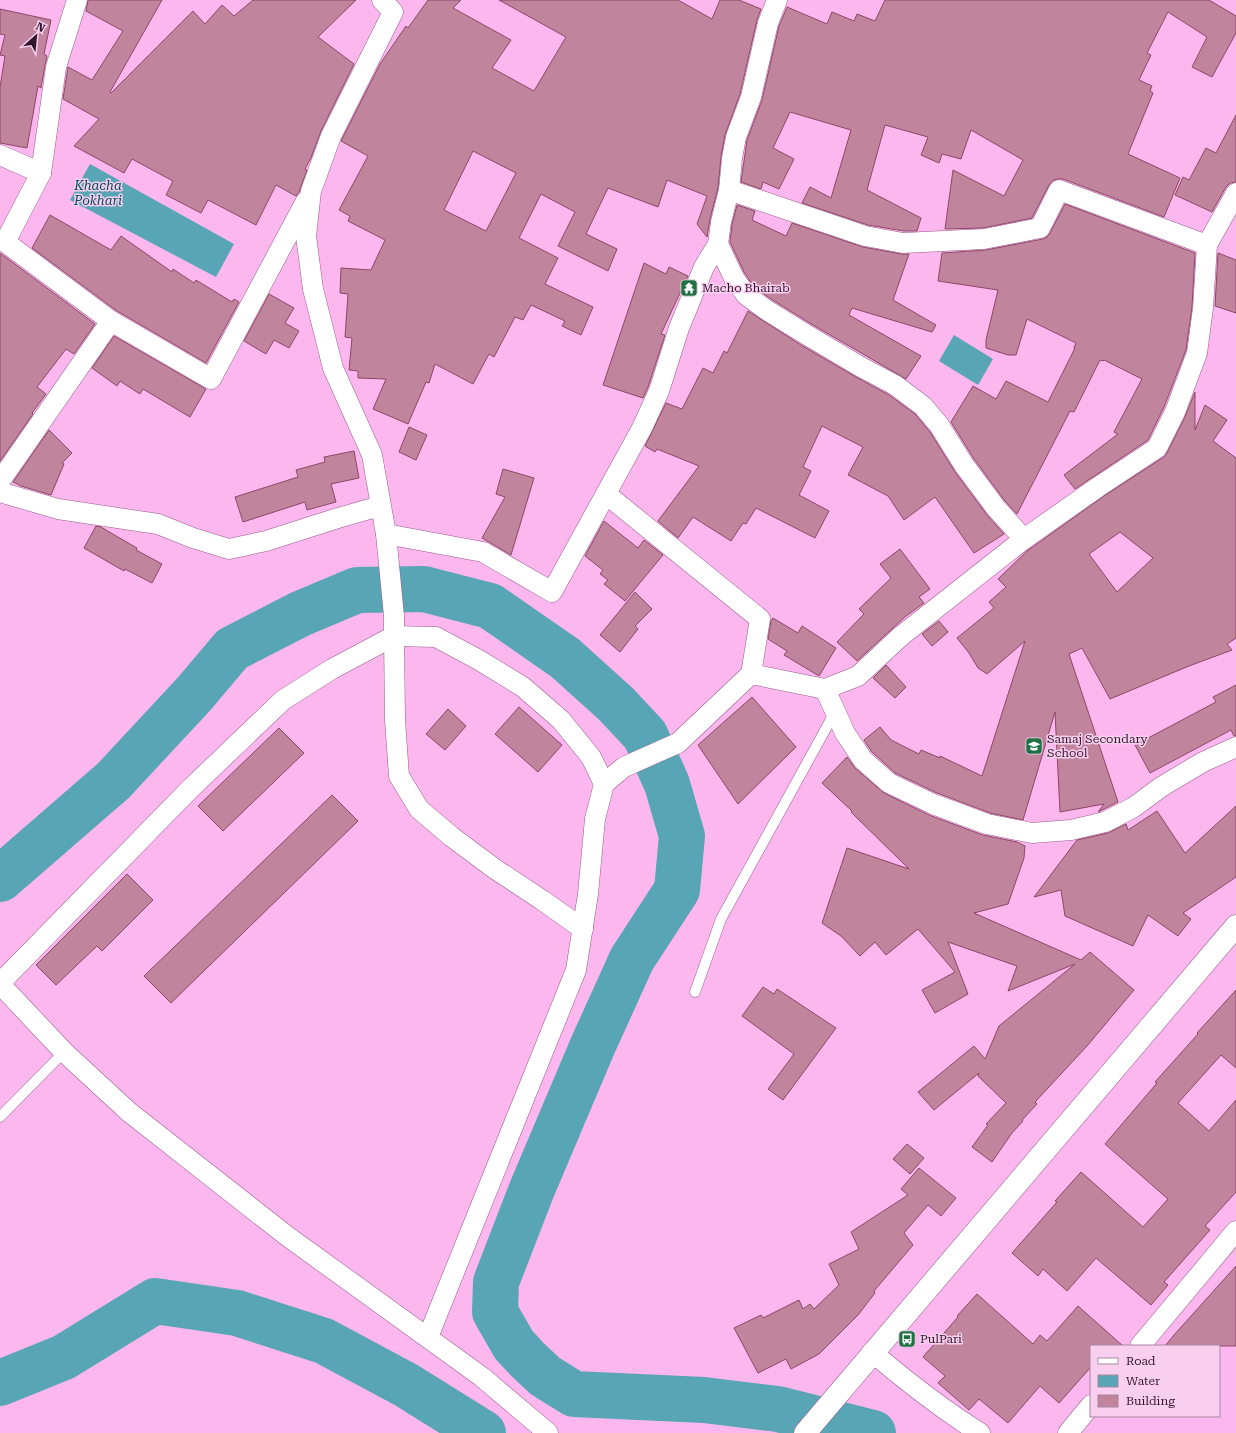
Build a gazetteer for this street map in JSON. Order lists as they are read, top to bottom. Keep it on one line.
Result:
{"water":["Khacha Pokhari"],"places":{"temple":["Macho Bhairab"],"school or university":["Samaj Secondary School"],"bus stop":["PulPari"]},"legend":["Road","Water","Building"],"north":"top right"}
